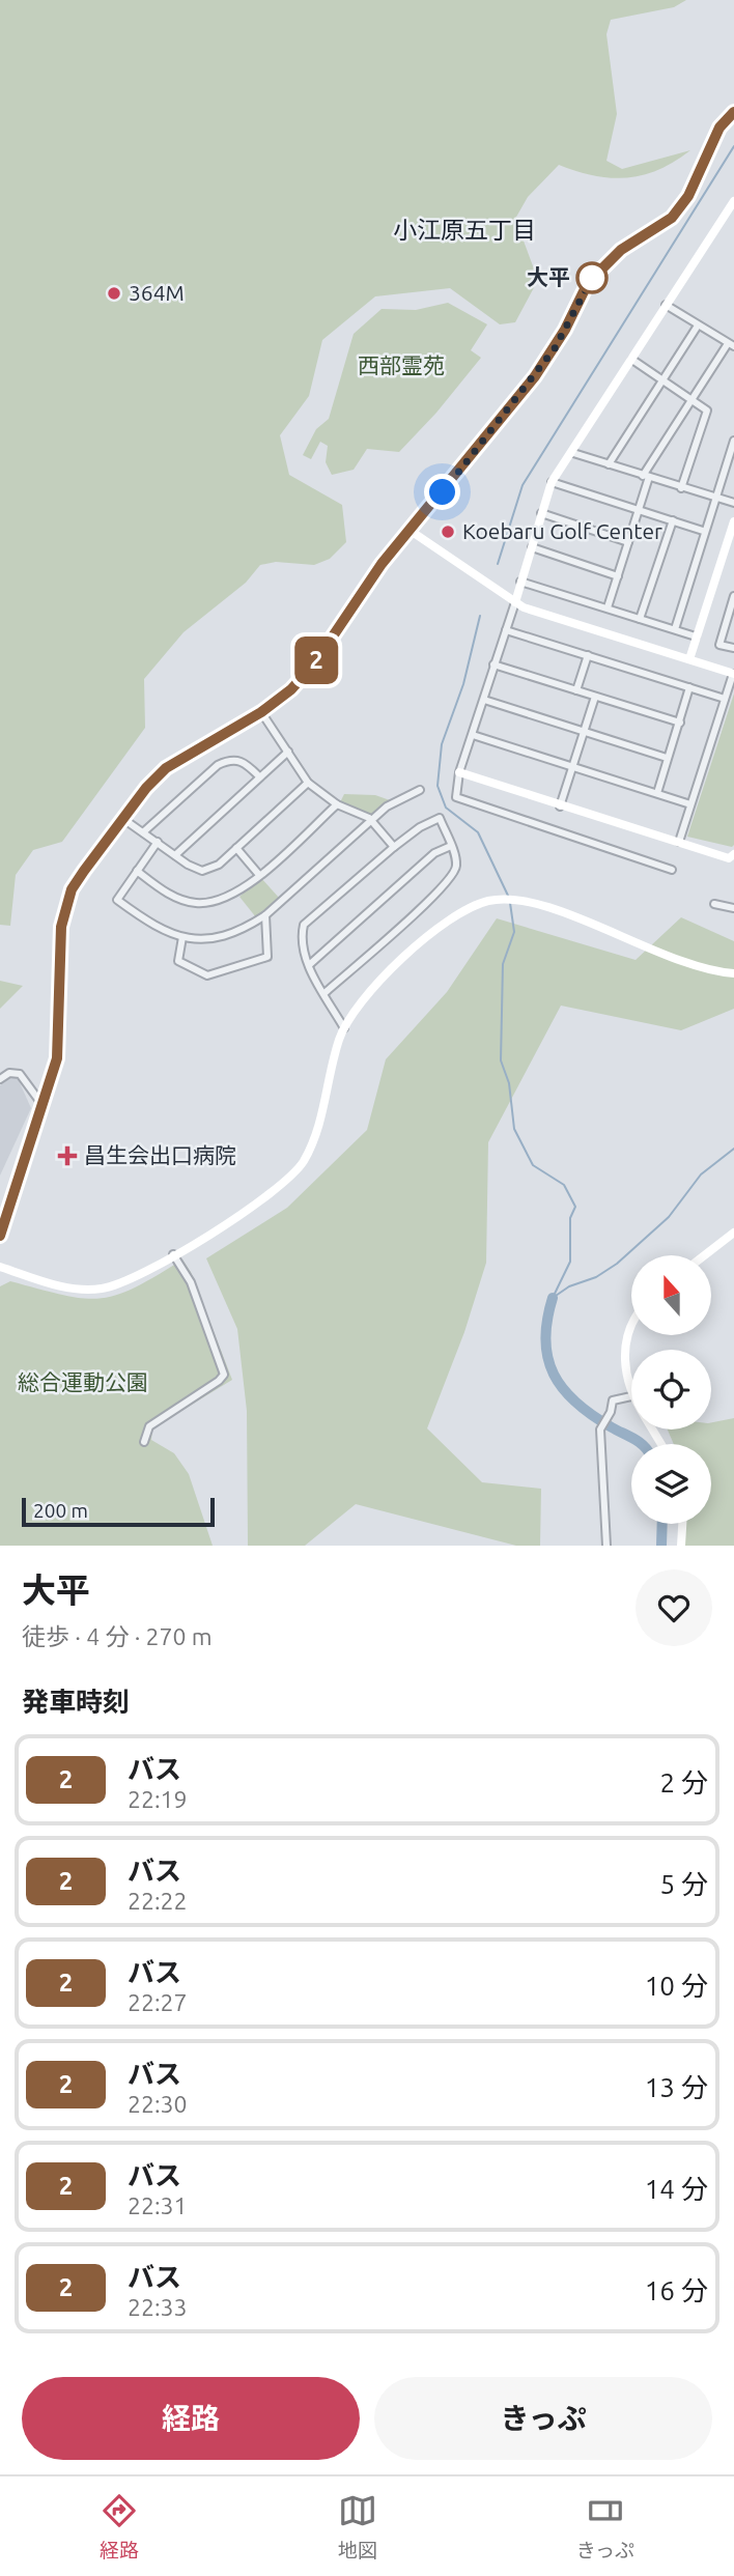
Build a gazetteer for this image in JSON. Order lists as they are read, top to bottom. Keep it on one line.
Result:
{"districts":["小江原五丁目"],"parks":["西部霊苑","総合運動公園"],"places":{"other":["大平","364M","Koebaru Golf Center"],"health":["昌生会出口病院"]},"lines":["bus line 2"],"scale_bar":"200 m","north":"top","page":{"on_map":"2","scale":"200 m","heading":[["大平","徒歩 · 4 分 · 270 m"],"発車時刻"],"list":[{"mark":"2","name":"バス","note":"22:19","value":"2 分"},{"mark":"2","name":"バス","note":"22:22","value":"5 分"},{"mark":"2","name":"バス","note":"22:27","value":"10 分"},{"mark":"2","name":"バス","note":"22:30","value":"13 分"},{"mark":"2","name":"バス","note":"22:31","value":"14 分"},{"mark":"2","name":"バス","note":"22:33","value":"16 分"}],"buttons":["経路","きっぷ"],"tabs":["経路","地図","きっぷ"]}}
